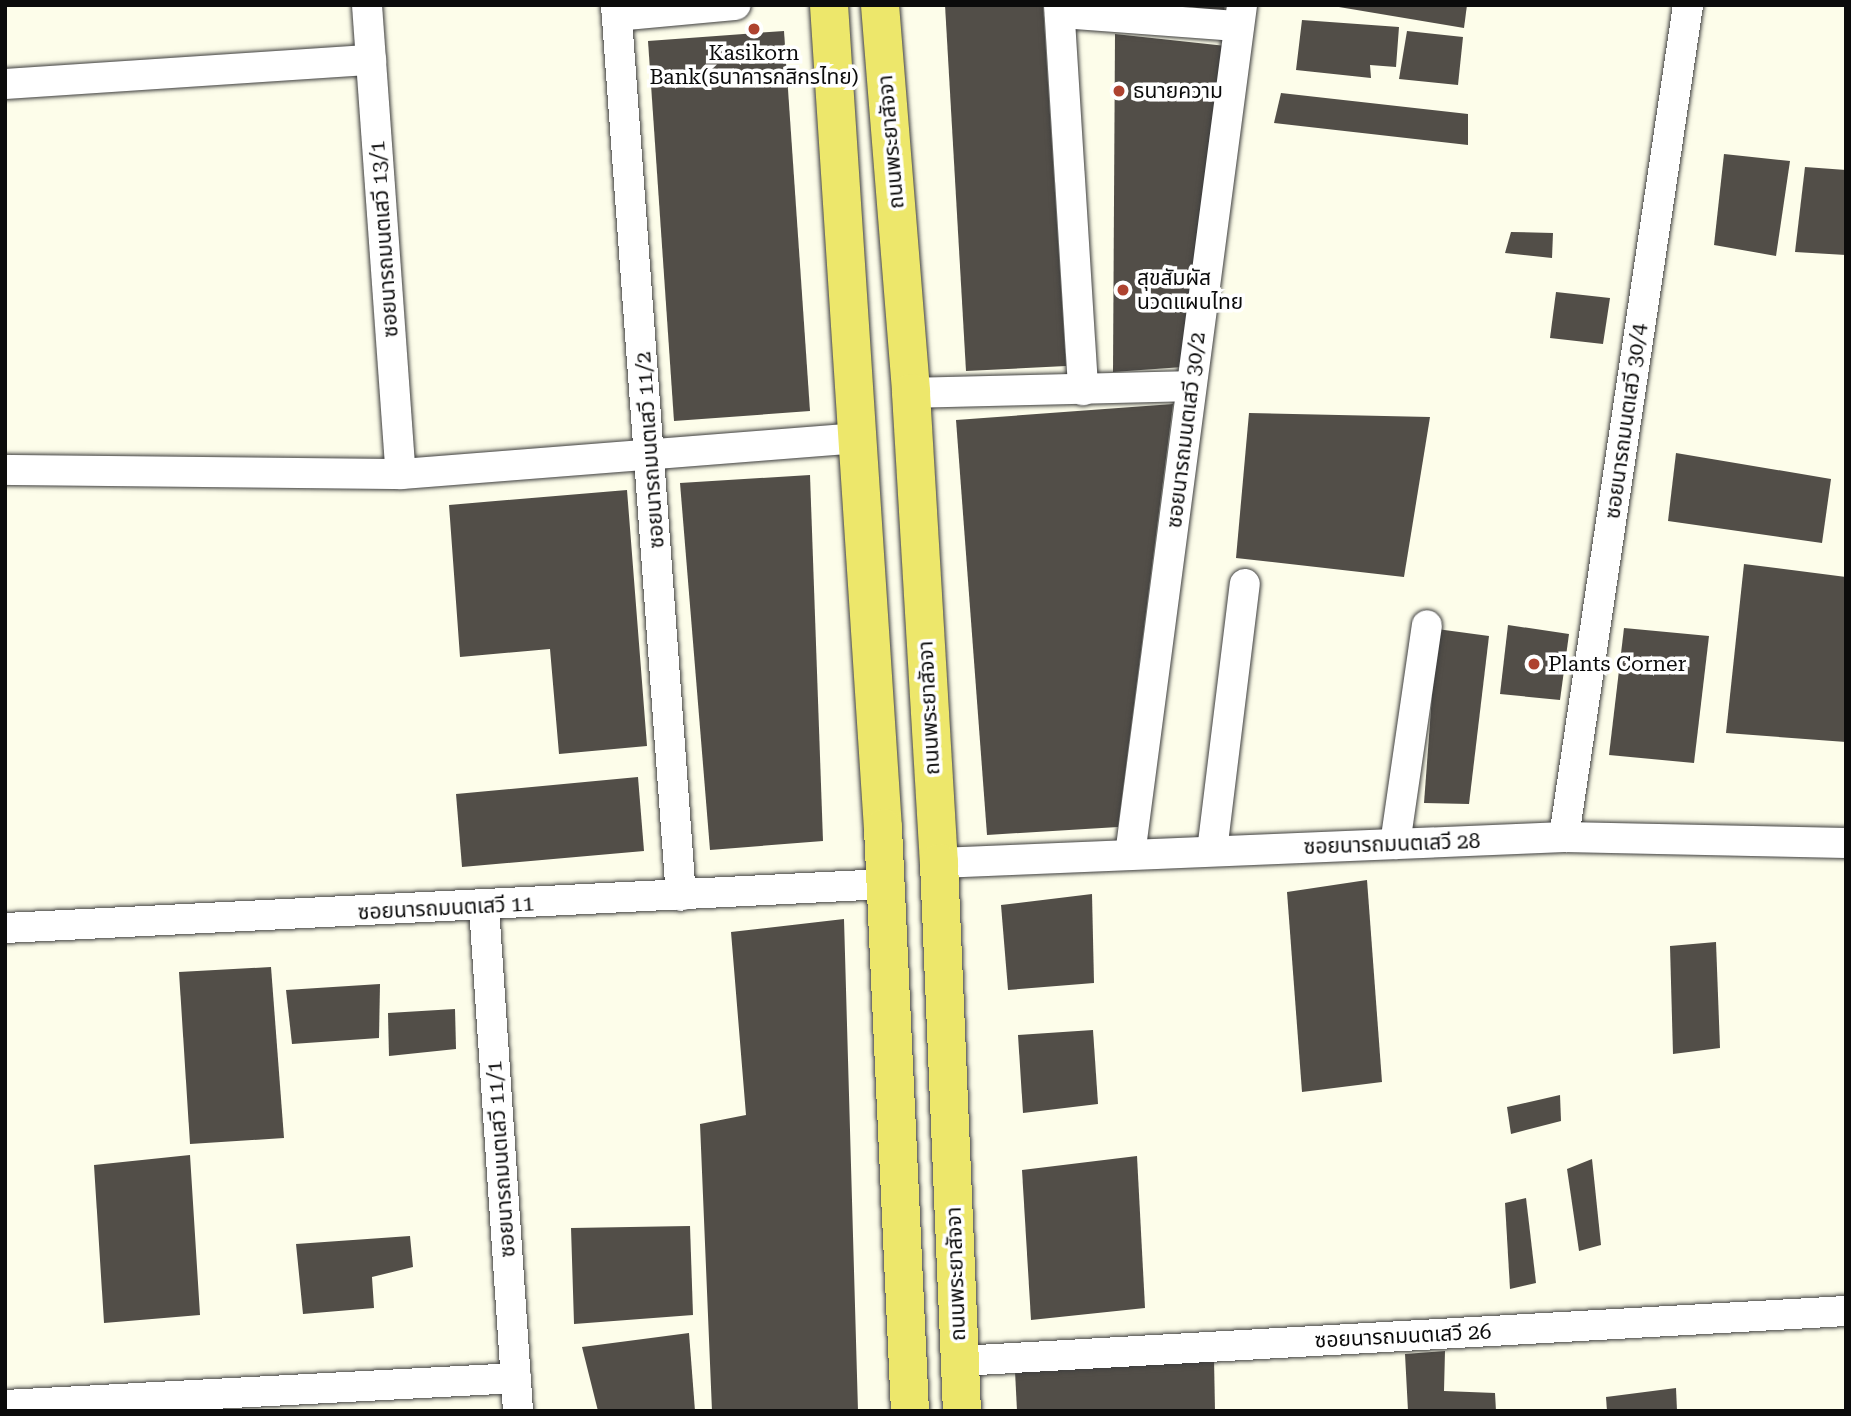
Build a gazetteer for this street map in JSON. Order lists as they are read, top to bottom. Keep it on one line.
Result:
{"streets":{"main road":["ถนนพระยาสัจจา"],"street":["ซอยนารถมนตเสวี 13/1","ซอยนารถมนตเสวี 30/4","ซอยนารถมนตเสวี 30/2","ซอยนารถมนตเสวี 11/2","ซอยนารถมนตเสวี 28","ซอยนารถมนตเสวี 11","ซอยนารถมนตเสวี 11/1","ซอยนารถมนตเสวี 26"]},"crossings":[["ถนนพระยาสัจจา","ซอยนารถมนตเสวี 28"],["ถนนพระยาสัจจา","ซอยนารถมนตเสวี 26"],["ซอยนารถมนตเสวี 30/4","ซอยนารถมนตเสวี 28"],["ซอยนารถมนตเสวี 30/2","ซอยนารถมนตเสวี 28"],["ซอยนารถมนตเสวี 11/2","ซอยนารถมนตเสวี 11"],["ซอยนารถมนตเสวี 11","ซอยนารถมนตเสวี 11/1"]],"places":["Kasikorn Bank(ธนาคารกสิกรไทย)","ธนายความ","สุขสัมผัส นวดแผนไทย","Plants Corner"]}
